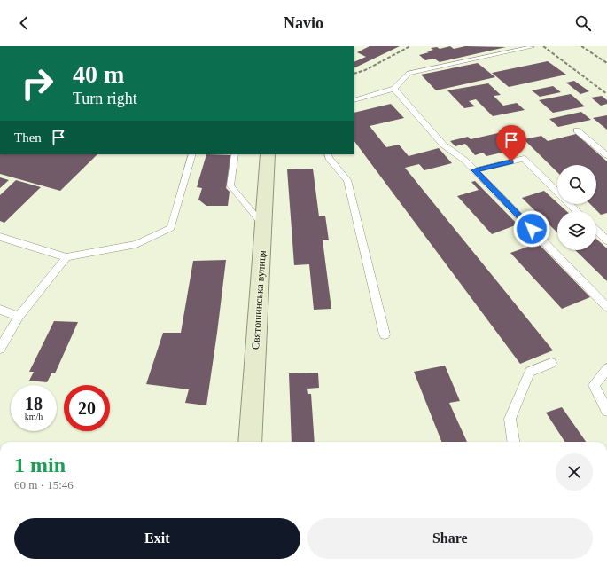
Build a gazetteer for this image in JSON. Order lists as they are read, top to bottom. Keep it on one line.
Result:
{"streets":{"main road":["Святошинська вулиця"]},"page":{"header":"Navio","turn":["40 m","Turn right"],"then":"Then","speed":"18 km/h","limit":"20","heading":["1 min","60 m · 15:46"],"buttons":["Exit","Share"]}}
